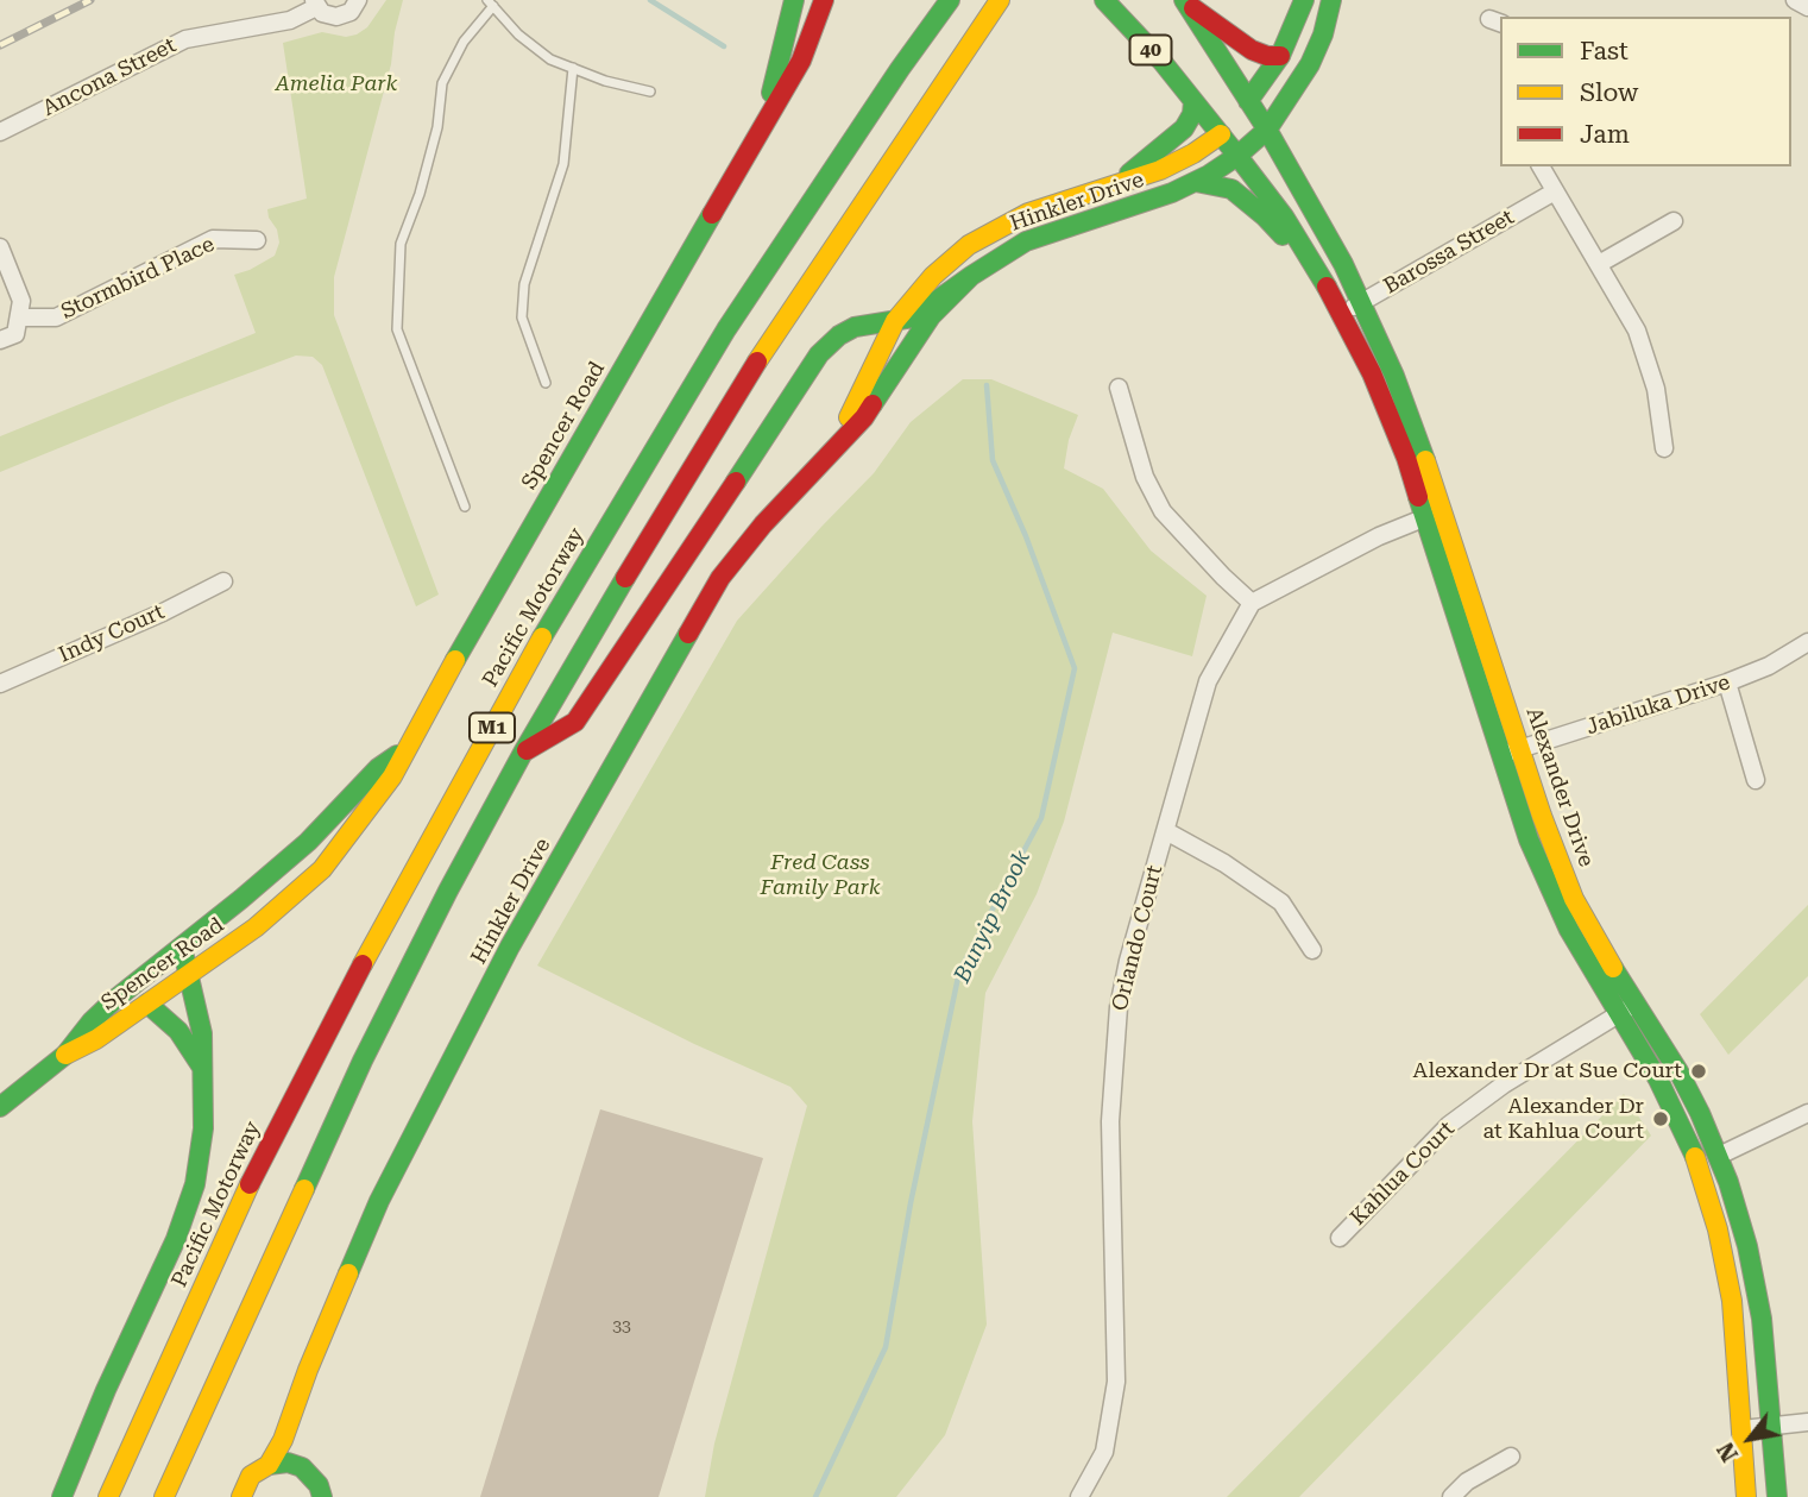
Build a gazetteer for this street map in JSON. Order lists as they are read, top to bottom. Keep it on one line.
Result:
{"streets":{"main road":["40","Hinkler Drive","Spencer Road","Pacific Motorway","M1","Alexander Drive"],"street":["Ancona Street","Barossa Street","Stormbird Place","Indy Court","Jabiluka Drive","Orlando Court","Kahlua Court"]},"crossings":[["40","Hinkler Drive"],["40","Alexander Drive"],["Hinkler Drive","Alexander Drive"],["Barossa Street","Alexander Drive"],["Jabiluka Drive","Alexander Drive"],["Alexander Drive","Kahlua Court"]],"water":["Bunyip Brook"],"parks":["Amelia Park","Fred Cass Family Park"],"places":["Alexander Dr at Sue Court","Alexander Dr at Kahlua Court"],"house_numbers":["33"],"legend":["Fast","Slow","Jam"],"north":"bottom left"}
